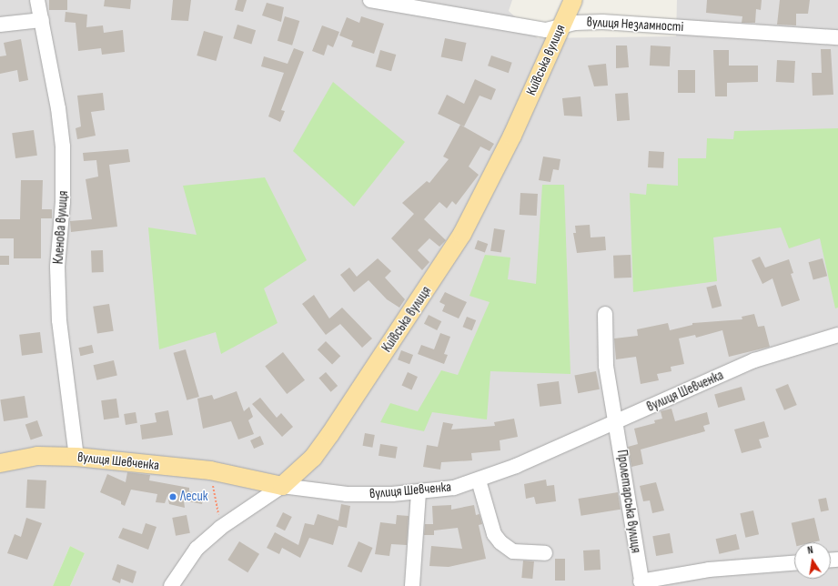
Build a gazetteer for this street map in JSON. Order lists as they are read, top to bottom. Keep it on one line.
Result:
{"streets":{"main road":["Київська вулиця","вулиця Шевченка"],"street":["вулиця Незламності","Кленова вулиця","Пролетарська вулиця"]},"crossings":[["вулиця Незламності","Київська вулиця"],["Київська вулиця","вулиця Шевченка"],["Кленова вулиця","вулиця Шевченка"],["вулиця Шевченка","Пролетарська вулиця"]],"places":["Лесик"],"north":"top"}
